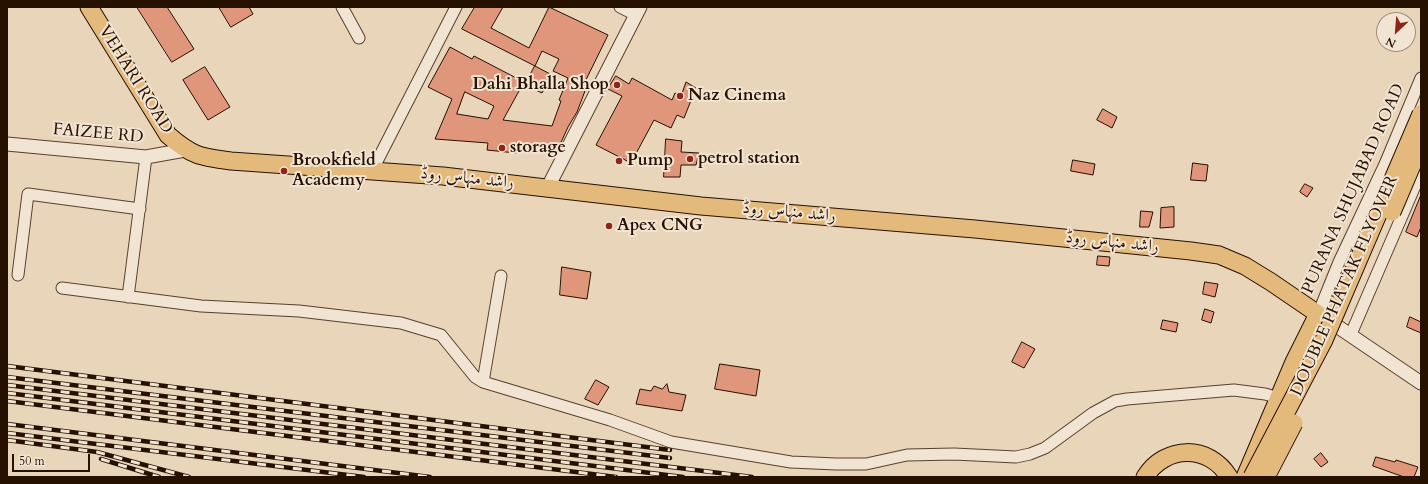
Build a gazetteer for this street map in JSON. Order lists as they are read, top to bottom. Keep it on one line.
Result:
{"streets":{"main road":["VEHARI ROAD","راشد منہاس روڈ","DOUBLE PHATAK FLYOVER"],"street":["FAIZEE RD","PURANA SHUJABAD ROAD"]},"crossings":[["VEHARI ROAD","FAIZEE RD"],["VEHARI ROAD","راشد منہاس روڈ"],["FAIZEE RD","راشد منہاس روڈ"],["راشد منہاس روڈ","PURANA SHUJABAD ROAD"]],"places":["Dahi Bhalla Shop","Naz Cinema","storage","petrol station","Pump","Brookfield Academy","Apex CNG"],"scale_bar":"50 m","north":"bottom left"}
